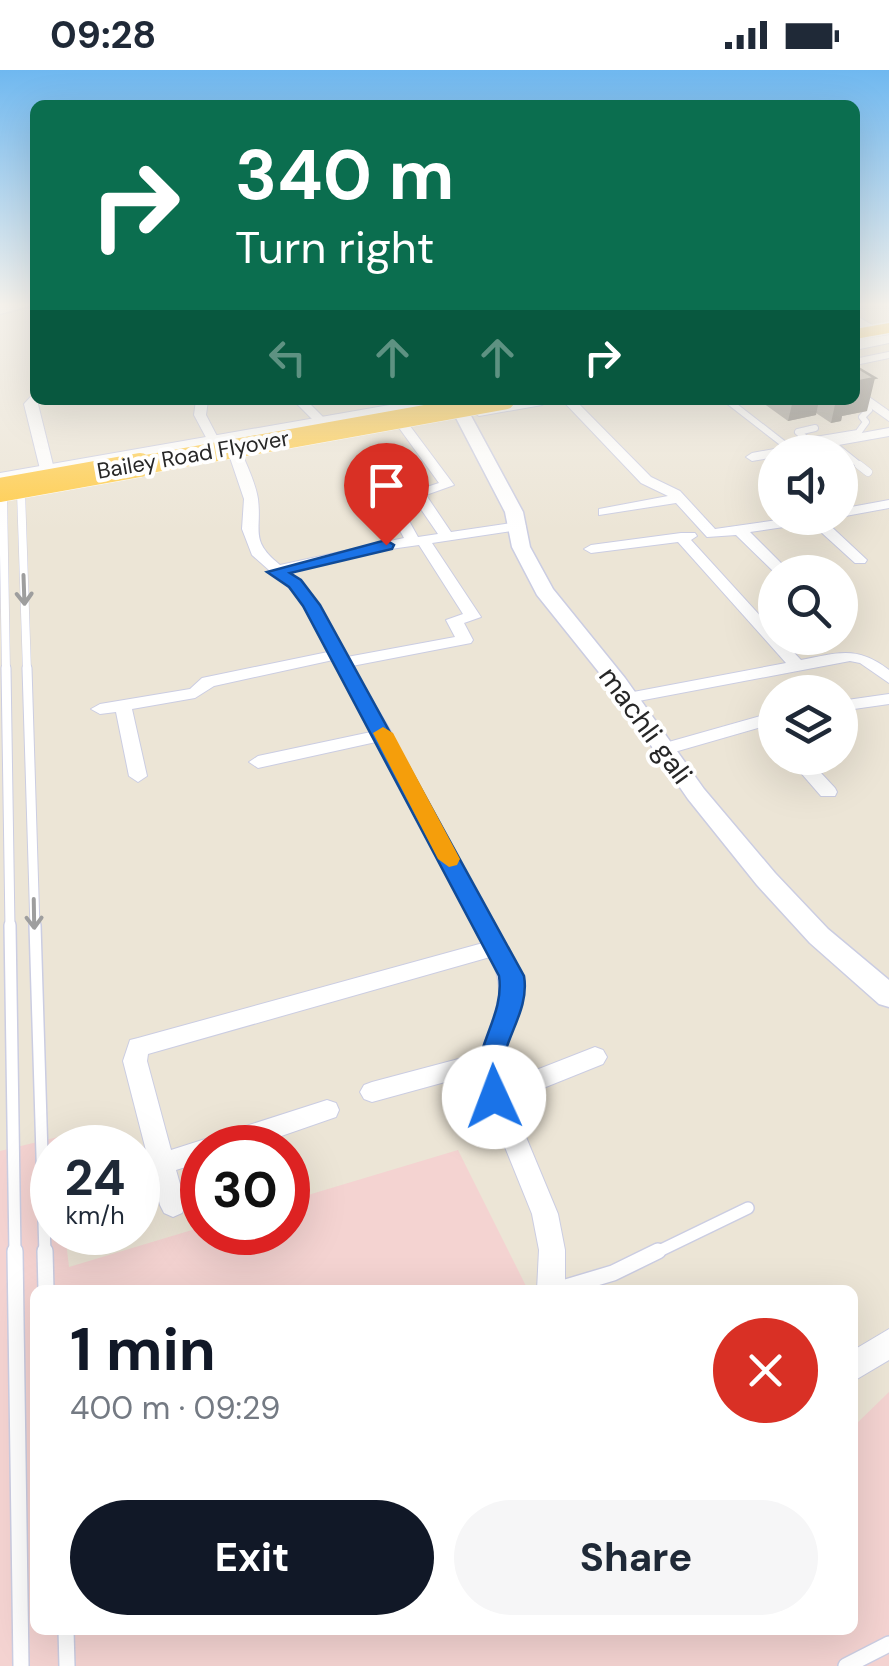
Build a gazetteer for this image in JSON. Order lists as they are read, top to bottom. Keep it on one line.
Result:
{"streets":{"highway":["Bailey Road Flyover"],"street":["machli gali"]},"crossings":[["Bailey Road Flyover","machli gali"]],"page":{"status":"09:28","turn":["340 m","Turn right"],"speed":"24 km/h","limit":"30","heading":["1 min","400 m · 09:29"],"buttons":["Exit","Share"]}}
